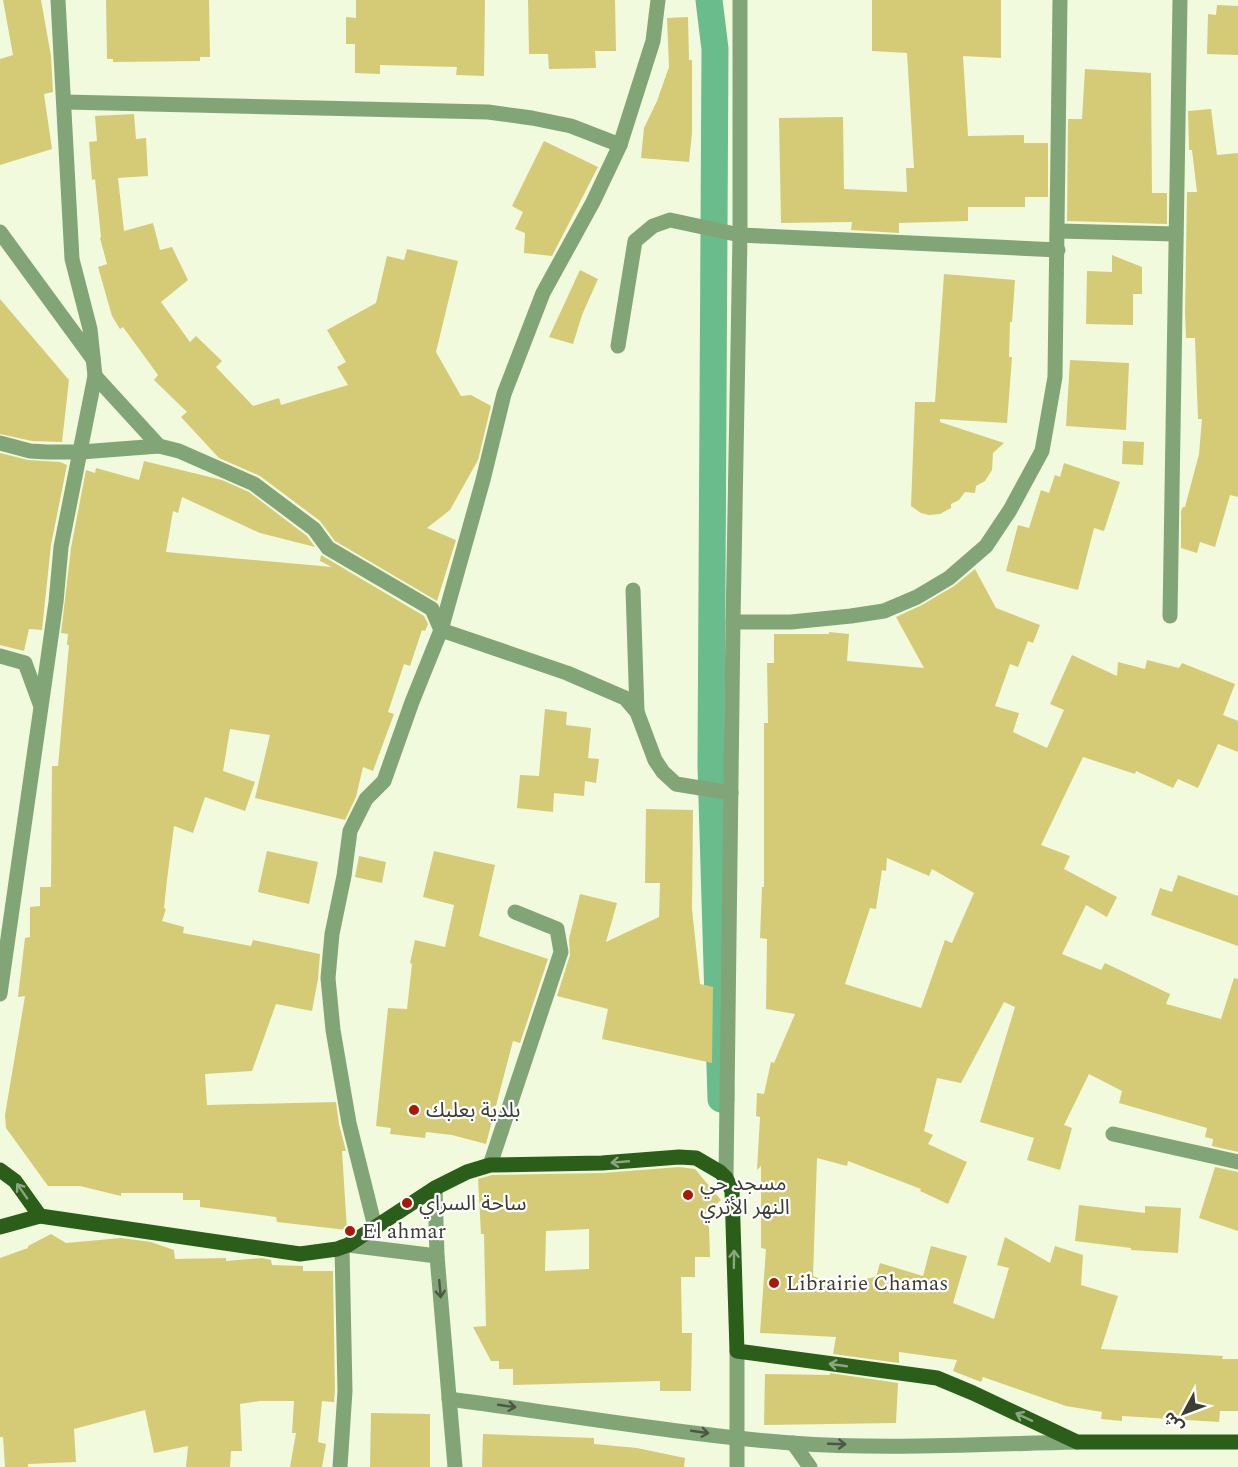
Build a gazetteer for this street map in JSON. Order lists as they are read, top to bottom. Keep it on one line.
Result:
{"places":["بلدية بعلبك","مسجد حي النهر الأثري","ساحة السراي","El ahmar","Librairie Chamas"],"north":"bottom left"}
